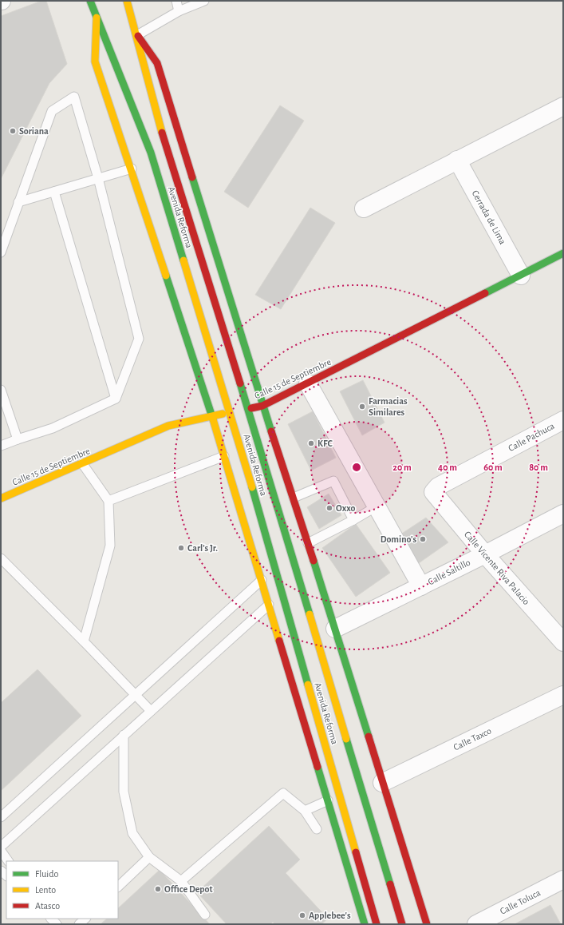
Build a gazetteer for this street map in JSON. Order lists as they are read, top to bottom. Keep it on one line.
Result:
{"streets":{"street":["Avenida Reforma","Cerrada de Lima","Calle 15 de Septiembre","Calle Pachuca","Calle Vicente Riva Palacio","Calle Saltillo","Calle Taxco","Calle Toluca"]},"crossings":[["Avenida Reforma","Calle 15 de Septiembre"],["Avenida Reforma","Calle Saltillo"],["Avenida Reforma","Calle Taxco"],["Cerrada de Lima","Calle 15 de Septiembre"],["Calle Pachuca","Calle Vicente Riva Palacio"],["Calle Vicente Riva Palacio","Calle Saltillo"]],"places":["Soriana","Farmacias Similares","KFC","Oxxo","Domino's","Carl's Jr.","Office Depot","Applebee's"],"legend":["Fluido","Lento","Atasco"],"rings":["20 m","40 m","60 m","80 m"]}
